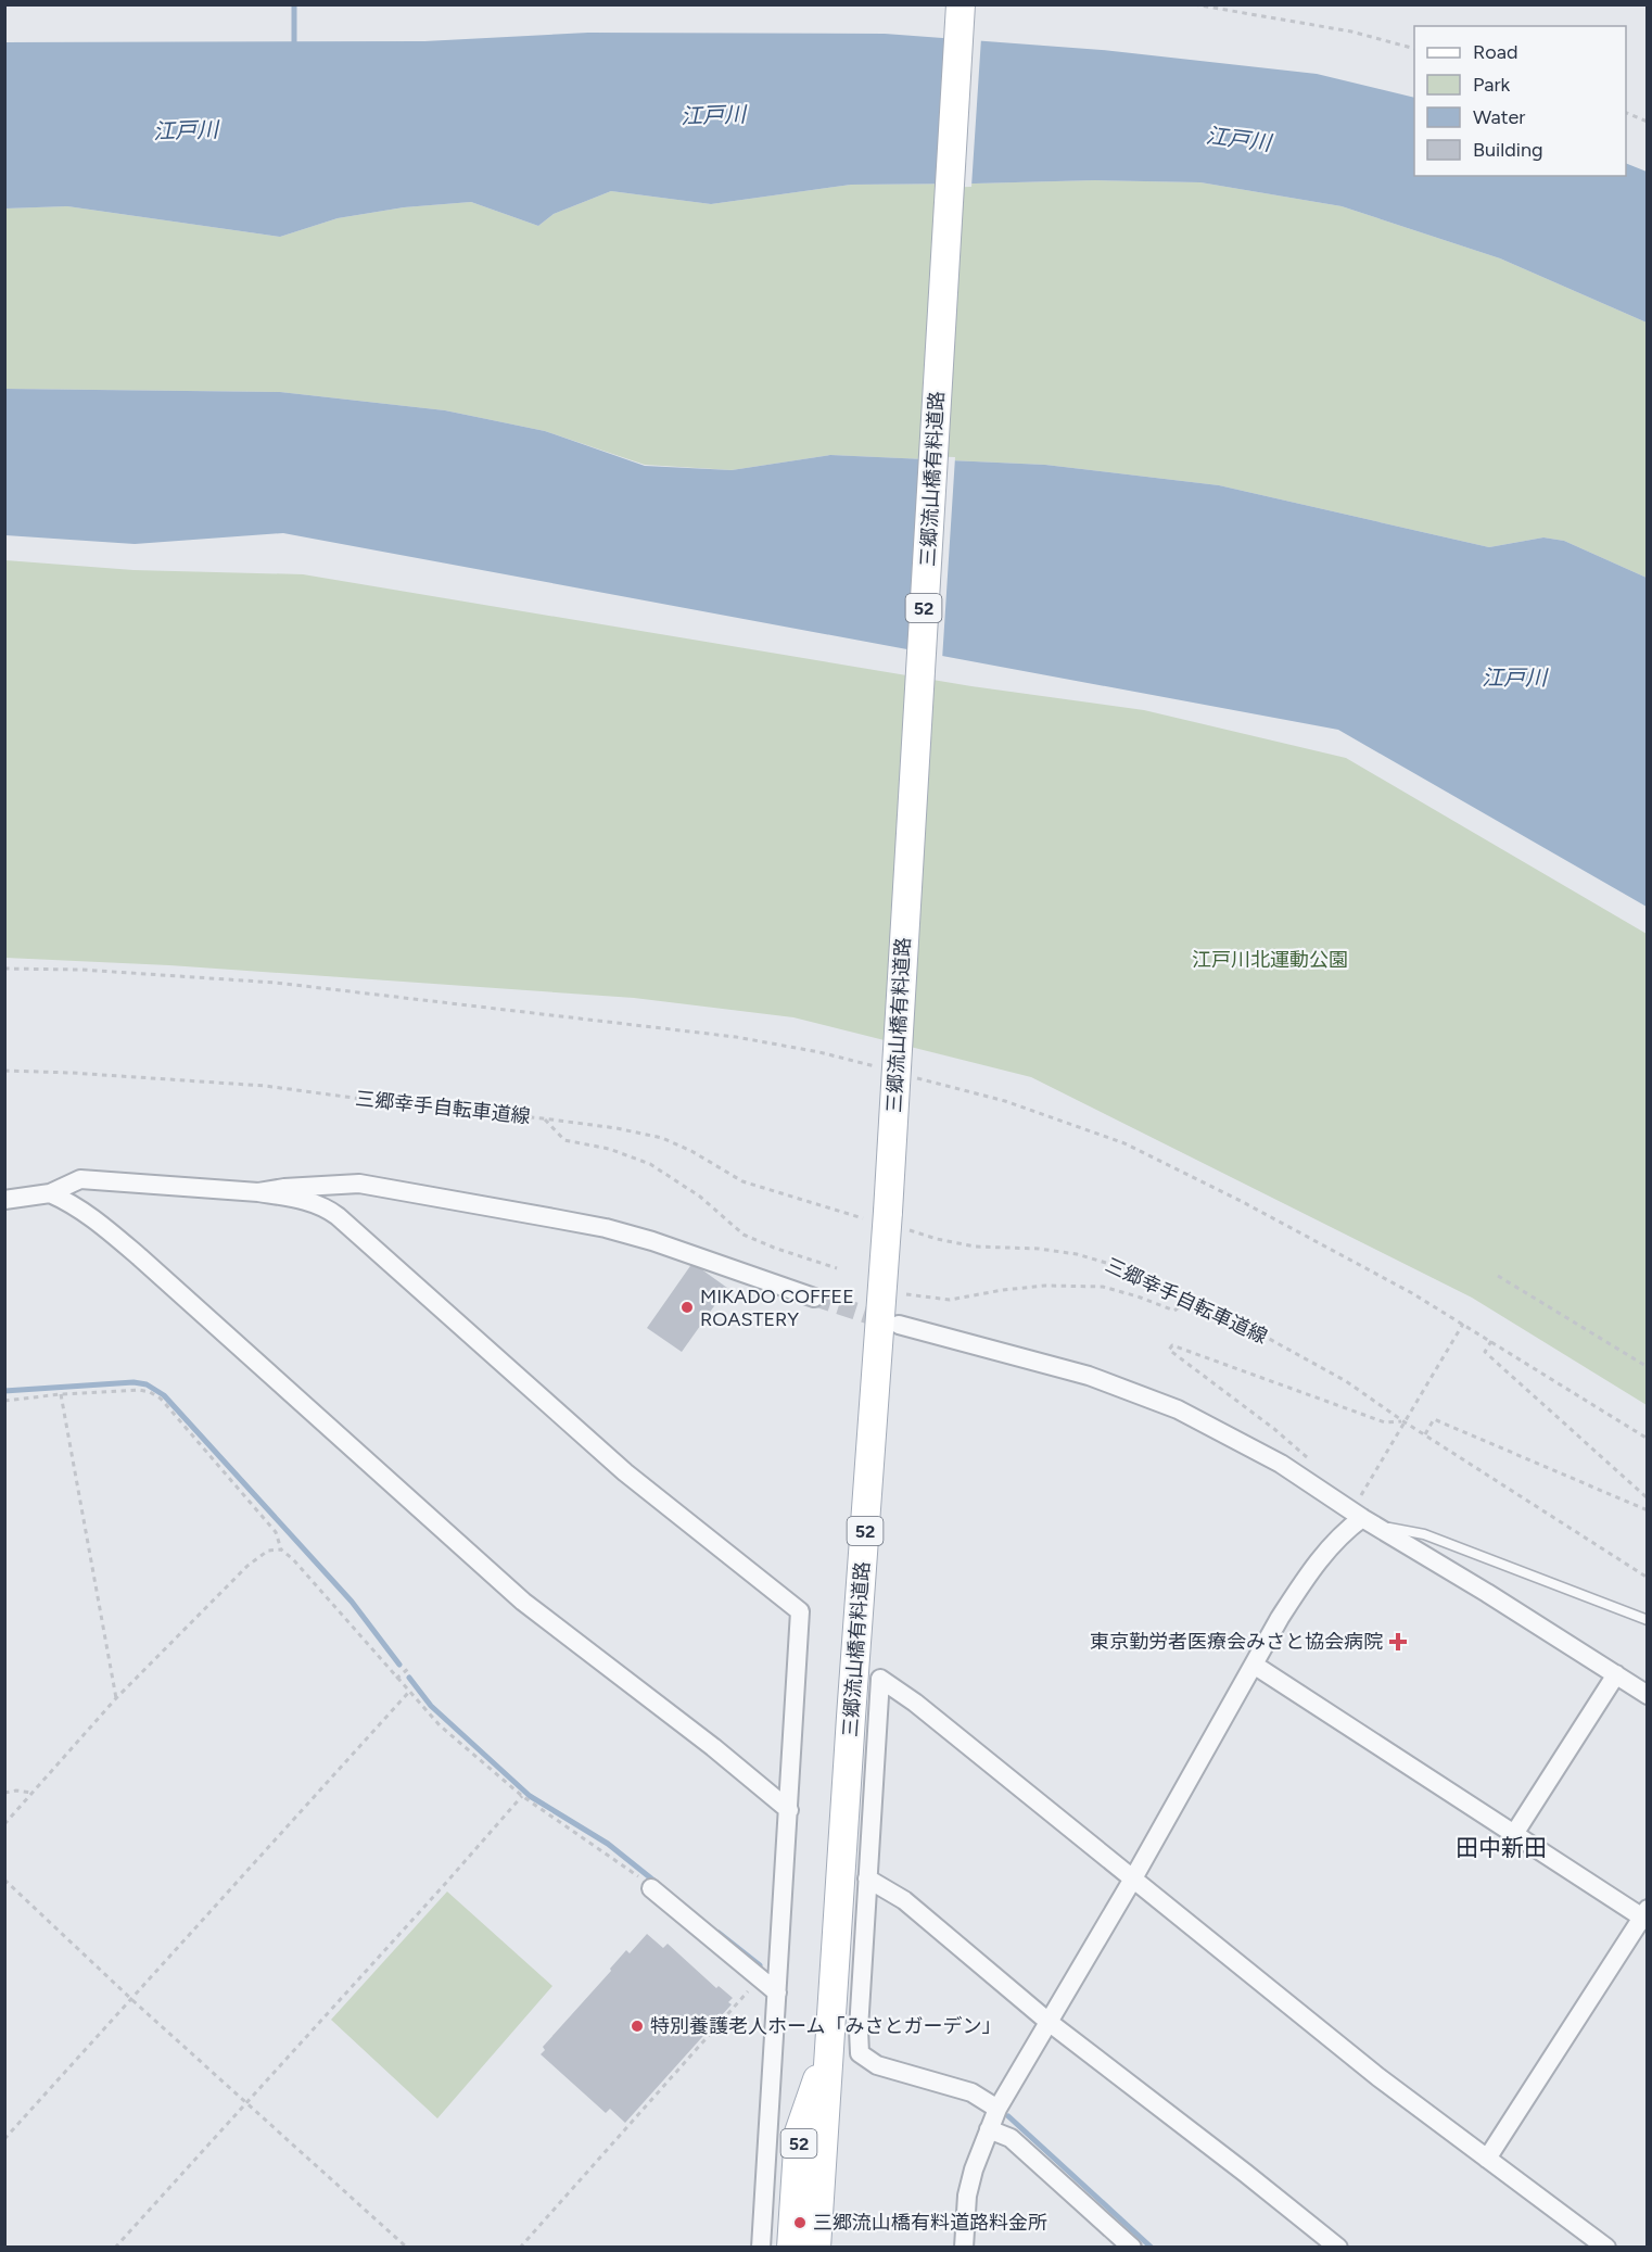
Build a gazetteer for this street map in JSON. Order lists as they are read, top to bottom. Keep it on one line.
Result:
{"streets":{"main road":["三郷流山橋有料道路","52"],"path":["三郷幸手自転車道線"]},"crossings":[["三郷流山橋有料道路","三郷幸手自転車道線"]],"districts":["田中新田"],"water":["江戸川"],"parks":["江戸川北運動公園"],"places":{"other":["MIKADO COFFEE ROASTERY","特別養護老人ホーム「みさとガーデン」","三郷流山橋有料道路料金所"],"health":["東京勤労者医療会みさと協会病院"]},"legend":["Road","Park","Water","Building"]}
